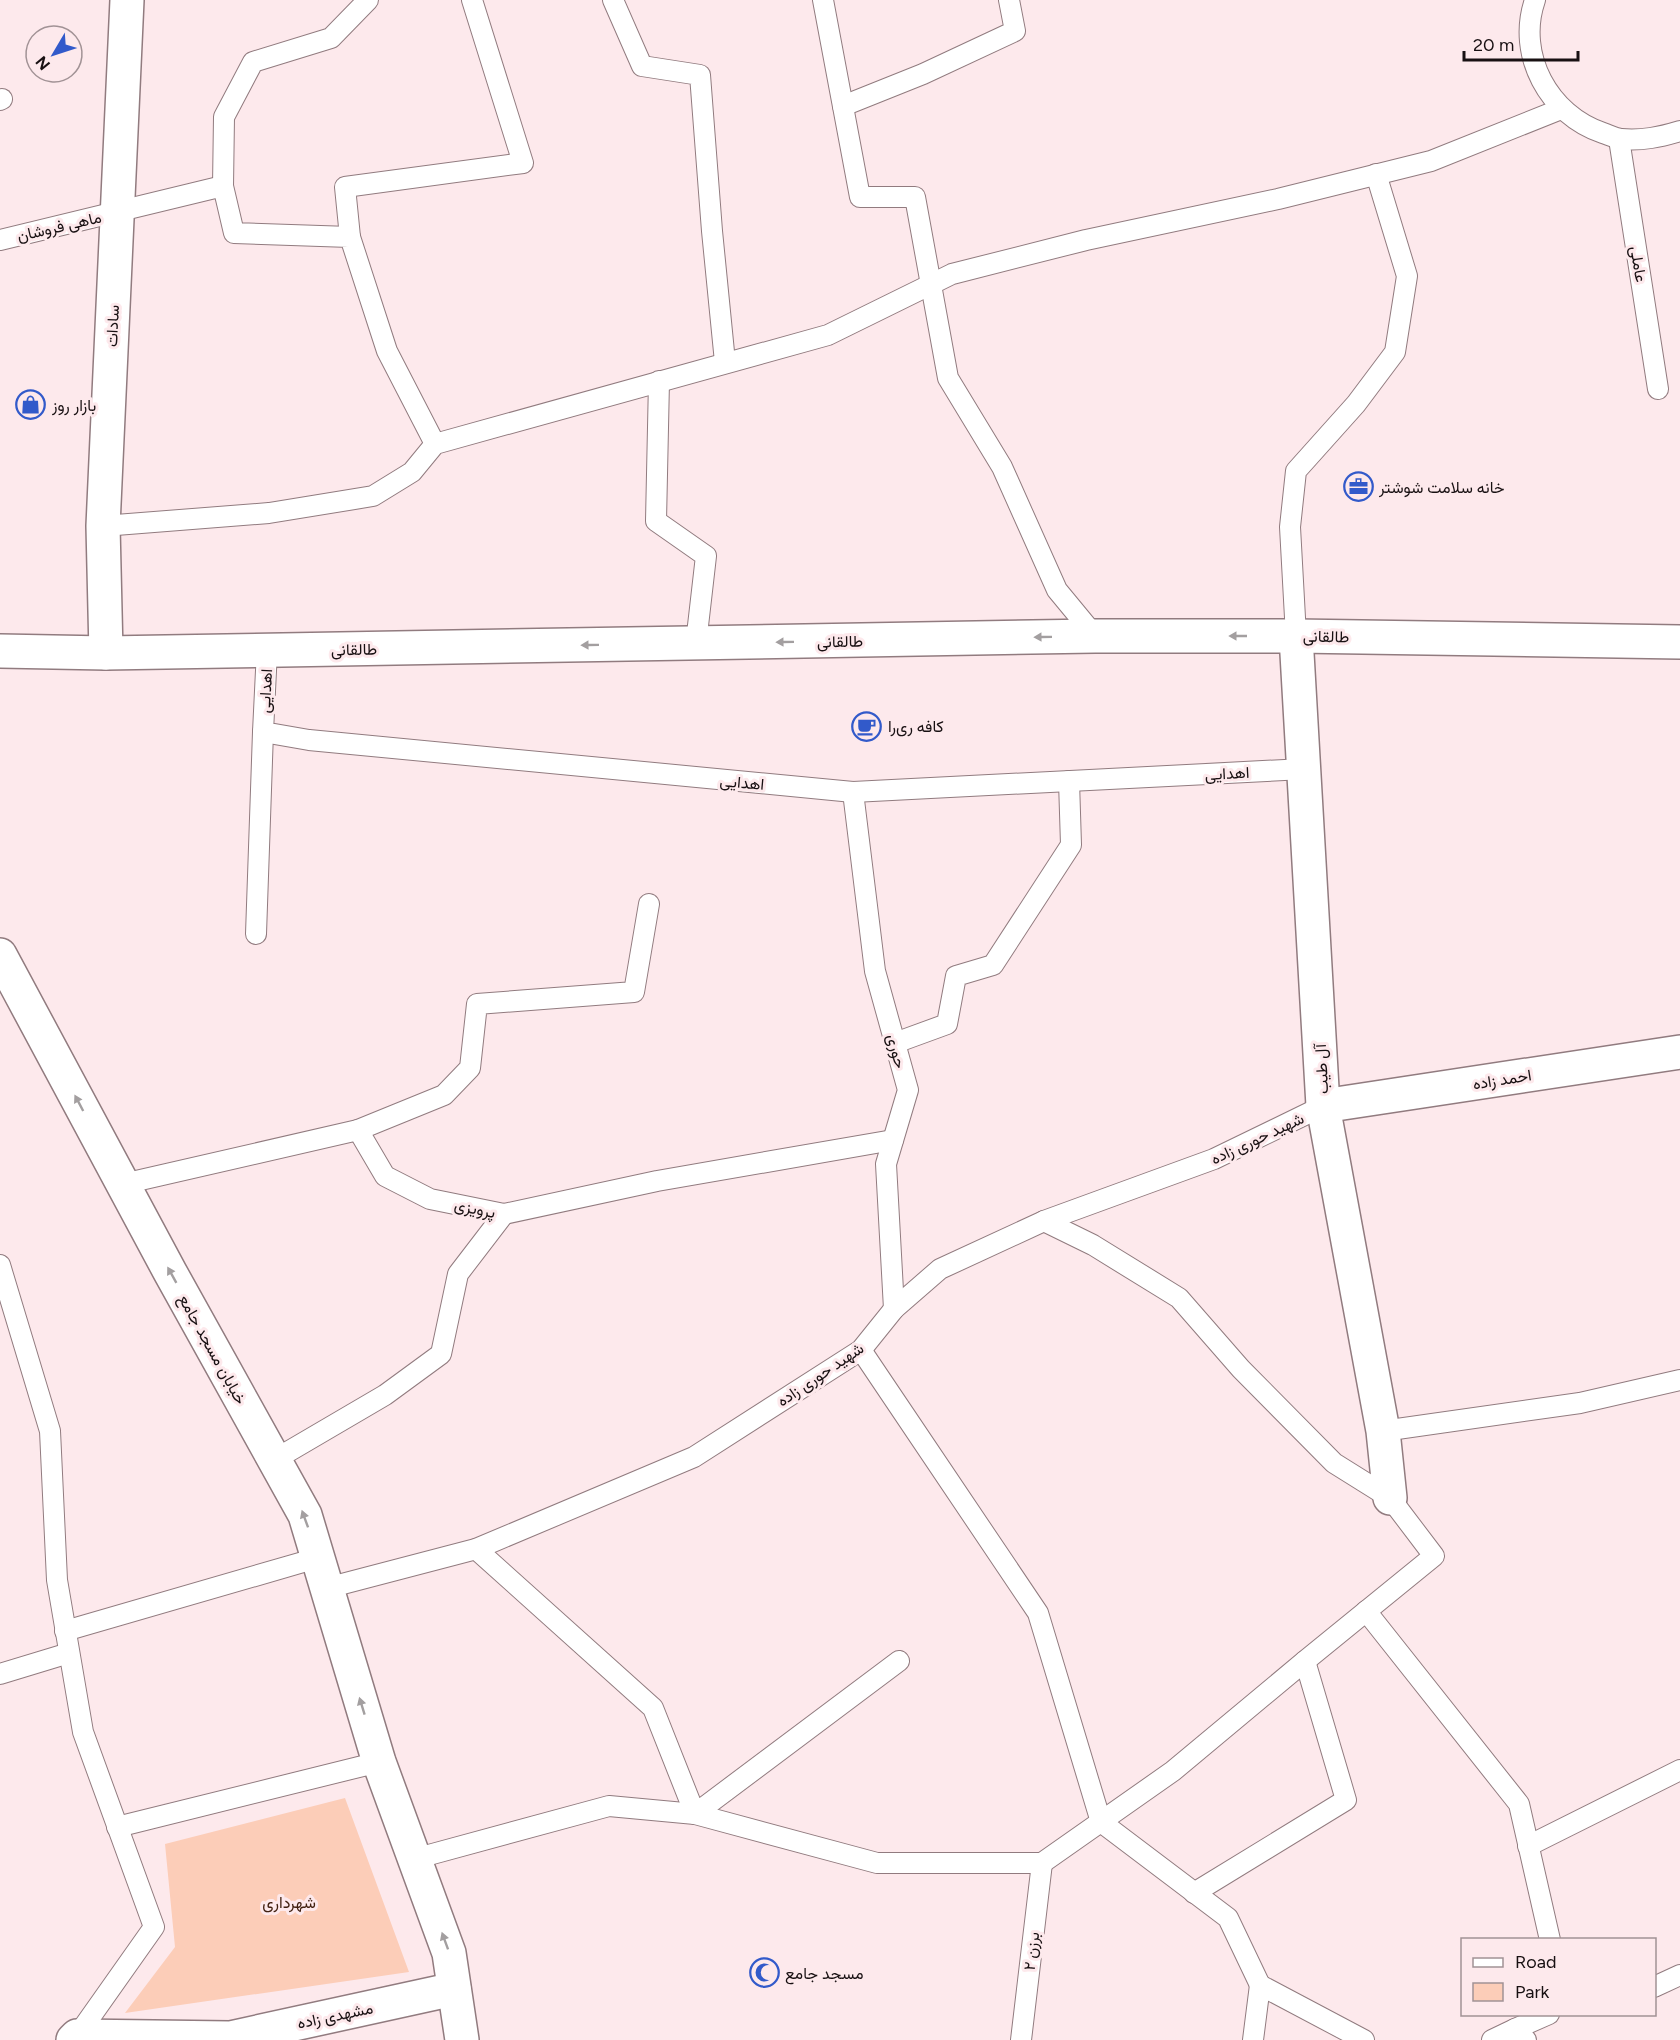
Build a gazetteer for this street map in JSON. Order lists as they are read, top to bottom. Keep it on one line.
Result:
{"streets":{"street":["سادات","طالقانی","آل طیب","احمد زاده","خیابان مسجد جامع","مشهدی زاده"],"lane":["ماهی فروشان","عاملی","اهدایی","حوری","شهید حوری زاده","پرویزی","برزن ۲"]},"crossings":[["ماهی فروشان","سادات"],["سادات","طالقانی"],["طالقانی","اهدایی"],["طالقانی","آل طیب"],["اهدایی","حوری"],["اهدایی","آل طیب"],["حوری","شهید حوری زاده"],["حوری","پرویزی"],["آل طیب","احمد زاده"],["آل طیب","شهید حوری زاده"],["احمد زاده","شهید حوری زاده"],["شهید حوری زاده","خیابان مسجد جامع"]],"one_way":["طالقانی","خیابان مسجد جامع"],"parks":["شهرداری"],"places":{"shop":["بازار روز"],"office":["خانه سلامت شوشتر"],"cafe":["کافه‌ ری‌را"],"mosque":["مسجد جامع"]},"legend":["Road","Park"],"scale_bar":"20 m","north":"bottom left"}
